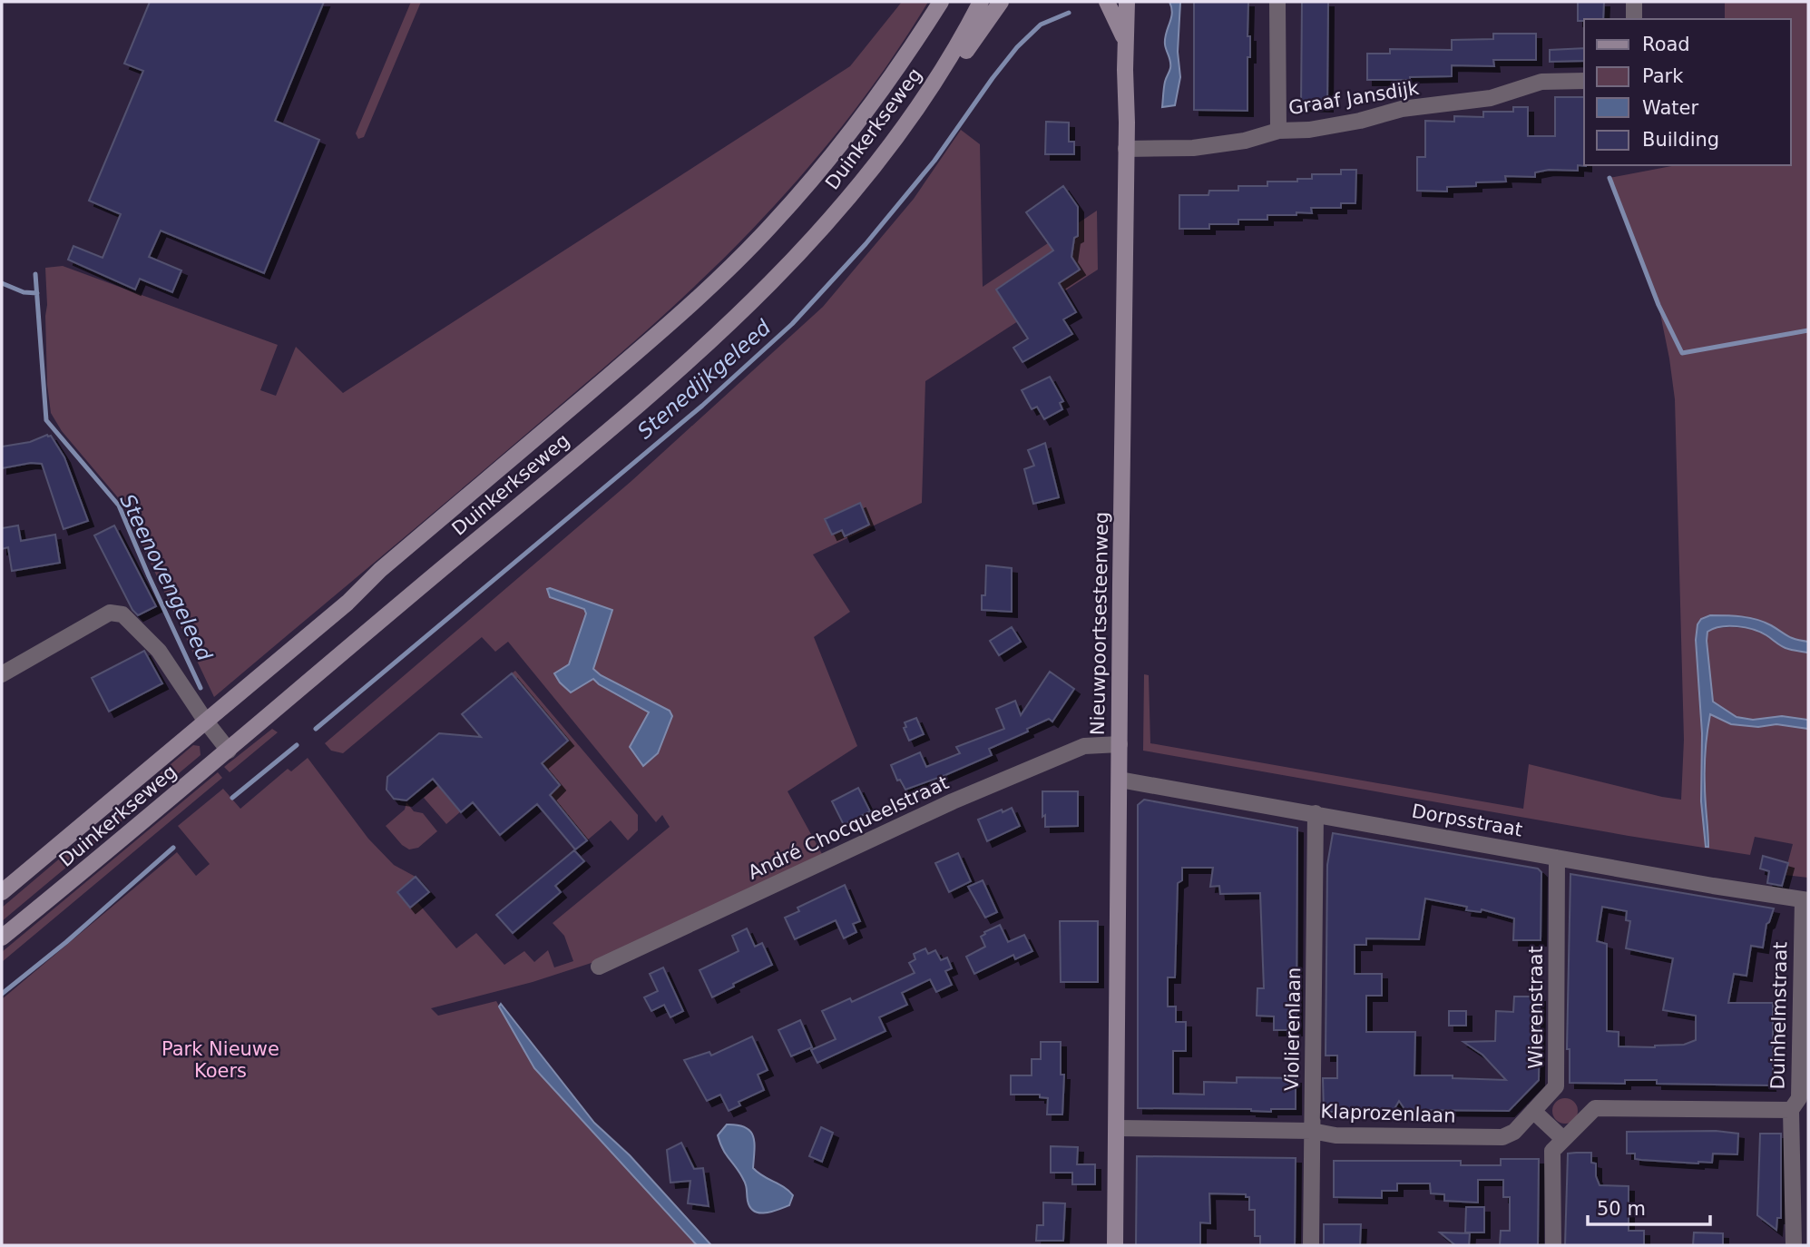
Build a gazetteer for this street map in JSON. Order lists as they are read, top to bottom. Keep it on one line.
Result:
{"streets":{"main road":["Duinkerkseweg","Nieuwpoortsesteenweg"],"street":["Graaf Jansdijk","Dorpsstraat","André Chocqueelstraat","Wierenstraat","Duinhelmstraat","Violierenlaan","Klaprozenlaan"]},"crossings":[["Graaf Jansdijk","Nieuwpoortsesteenweg"],["Nieuwpoortsesteenweg","Dorpsstraat"],["Nieuwpoortsesteenweg","André Chocqueelstraat"],["Nieuwpoortsesteenweg","Klaprozenlaan"],["Dorpsstraat","Wierenstraat"],["Dorpsstraat","Duinhelmstraat"],["Dorpsstraat","Violierenlaan"],["Wierenstraat","Klaprozenlaan"],["Violierenlaan","Klaprozenlaan"]],"water":["Stenedijkgeleed","Steenovengeleed"],"parks":["Park Nieuwe Koers"],"legend":["Road","Park","Water","Building"],"scale_bar":"50 m"}
